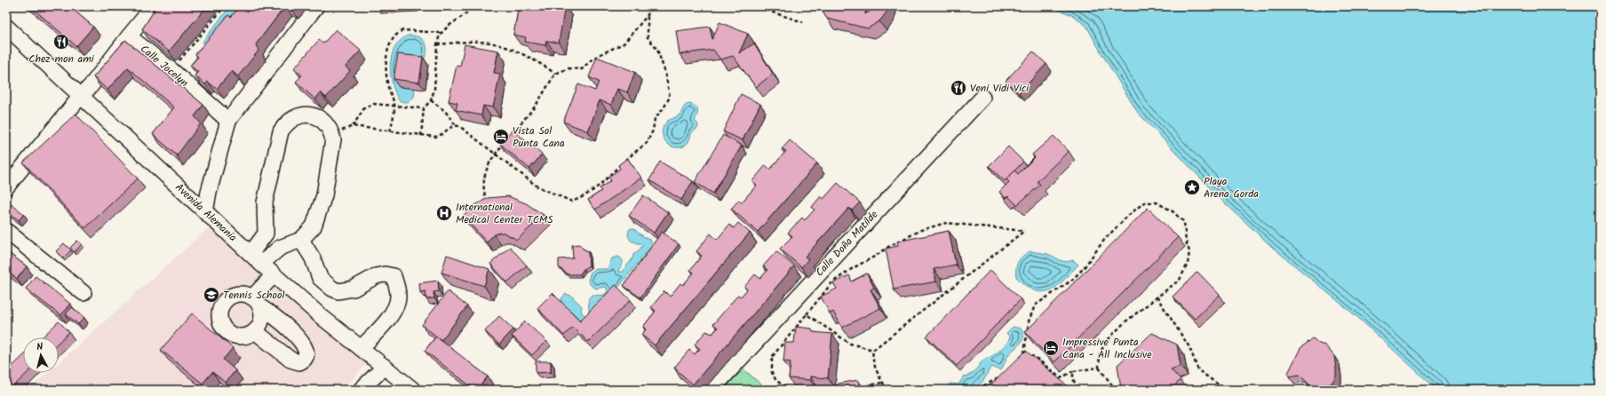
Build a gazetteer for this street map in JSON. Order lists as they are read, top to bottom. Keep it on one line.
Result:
{"streets":{"street":["Calle Jocelyn","Avenida Alemania","Calle Doña Matilde"]},"places":{"restaurant":["Chez mon ami","Veni Vidi Vici"],"hotel":["Vista Sol Punta Cana","Impressive Punta Cana - All Inclusive"],"place":["Playa Arena Gorda"],"hospital":["International Medical Center TCMS"],"school or university":["Tennis School"]},"north":"top"}
